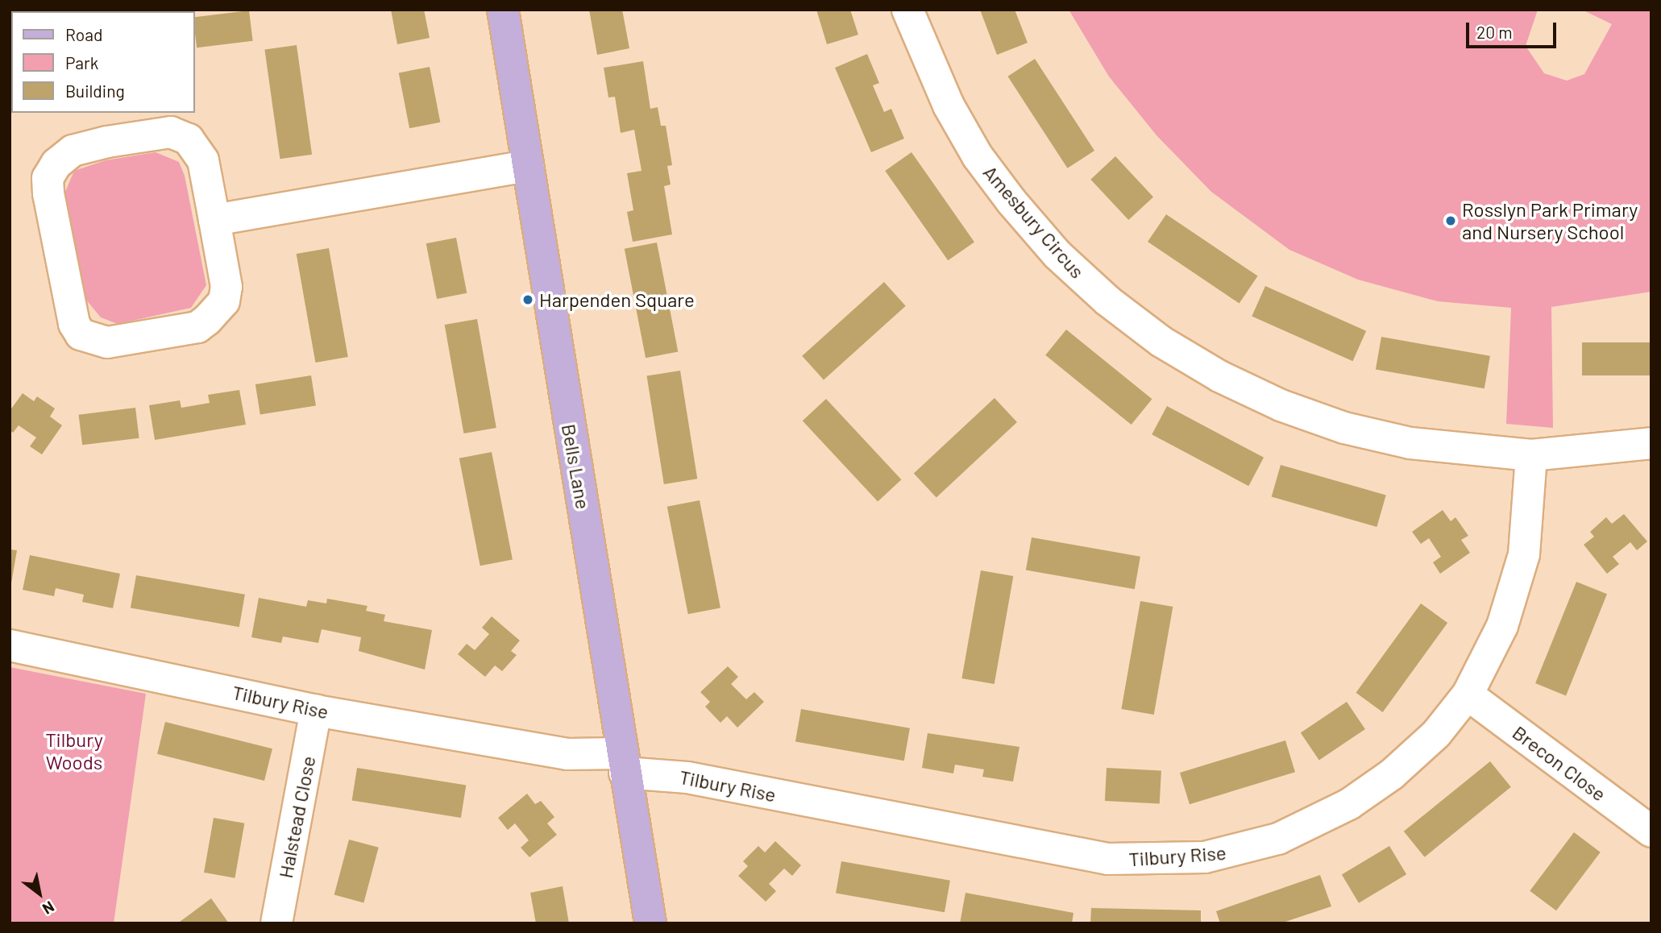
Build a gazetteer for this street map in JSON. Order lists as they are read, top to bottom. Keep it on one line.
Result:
{"streets":{"main road":["Bells Lane"],"street":["Amesbury Circus","Tilbury Rise","Brecon Close","Halstead Close"]},"crossings":[["Amesbury Circus","Tilbury Rise"],["Bells Lane","Tilbury Rise"],["Tilbury Rise","Brecon Close"],["Tilbury Rise","Halstead Close"]],"parks":["Tilbury Woods"],"places":["Rosslyn Park Primary and Nursery School","Harpenden Square"],"legend":["Road","Park","Building"],"scale_bar":"20 m","north":"bottom right"}
